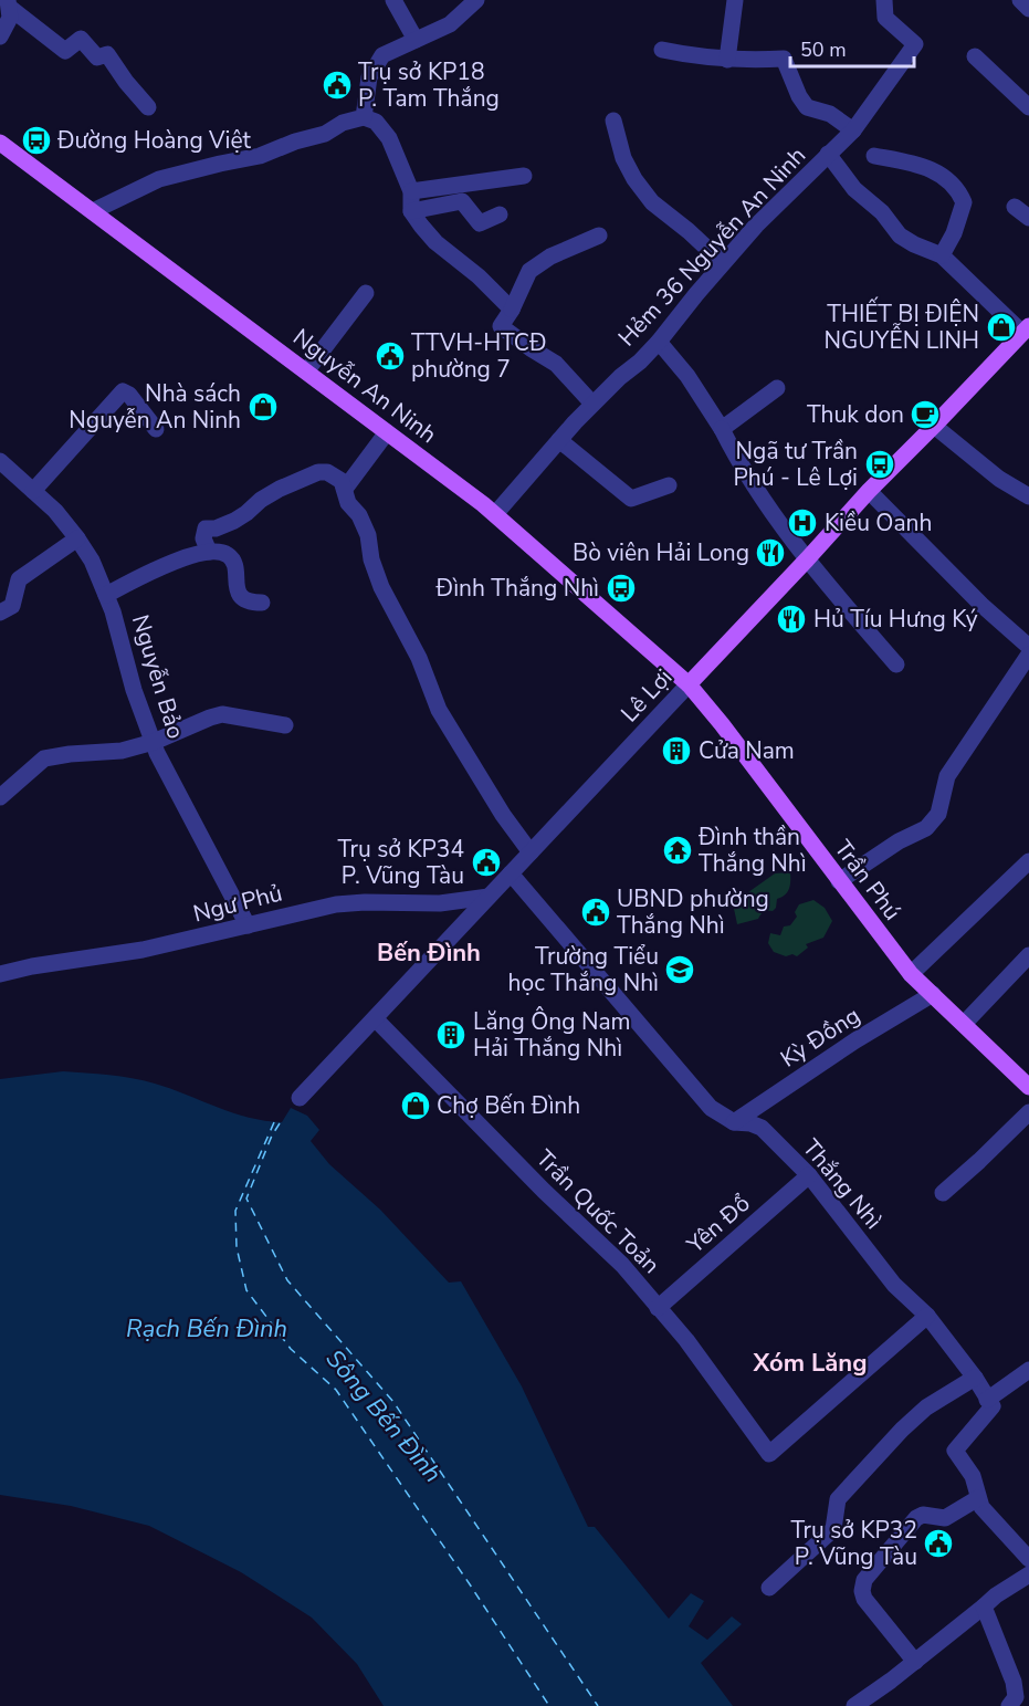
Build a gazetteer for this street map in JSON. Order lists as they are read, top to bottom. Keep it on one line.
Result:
{"streets":{"main road":["Nguyễn An Ninh","Lê Lợi","Trần Phú"],"street":["Hẻm 36 Nguyễn An Ninh","Nguyễn Bảo","Ngư Phủ","Kỳ Đồng","Thắng Nhì","Trần Quốc Toản","Yên Đổ"]},"crossings":[["Hẻm 36 Nguyễn An Ninh","Nguyễn An Ninh"],["Nguyễn An Ninh","Lê Lợi"],["Nguyễn An Ninh","Trần Phú"],["Nguyễn Bảo","Ngư Phủ"],["Lê Lợi","Trần Phú"],["Lê Lợi","Ngư Phủ"],["Lê Lợi","Thắng Nhì"],["Lê Lợi","Trần Quốc Toản"],["Trần Phú","Kỳ Đồng"],["Kỳ Đồng","Thắng Nhì"],["Thắng Nhì","Trần Quốc Toản"],["Thắng Nhì","Yên Đổ"],["Trần Quốc Toản","Yên Đổ"]],"districts":["Bến Đình","Xóm Lăng"],"water":["Rạch Bến Đình","Sông Bến Đình"],"places":{"public building":["Trụ sở KP18 P. Tam Thắng","TTVH-HTCĐ phường 7","Trụ sở KP34 P. Vũng Tàu","UBND phường Thắng Nhì","Trụ sở KP32 P. Vũng Tàu"],"bus stop":["Đường Hoàng Việt","Ngã tư Trần Phú - Lê Lợi","Đình Thắng Nhì"],"shop":["THIẾT BỊ ĐIỆN NGUYỄN LINH","Nhà sách Nguyễn An Ninh","Chợ Bến Đình"],"cafe":["Thuk don"],"hospital":["Kiều Oanh"],"restaurant":["Bò viên Hải Long","Hủ Tíu Hưng Ký"],"building":["Cửa Nam","Lăng Ông Nam Hải Thắng Nhì"],"temple":["Đình thần Thắng Nhì"],"school or university":["Trường Tiểu học Thắng Nhì"]},"scale_bar":"50 m"}
